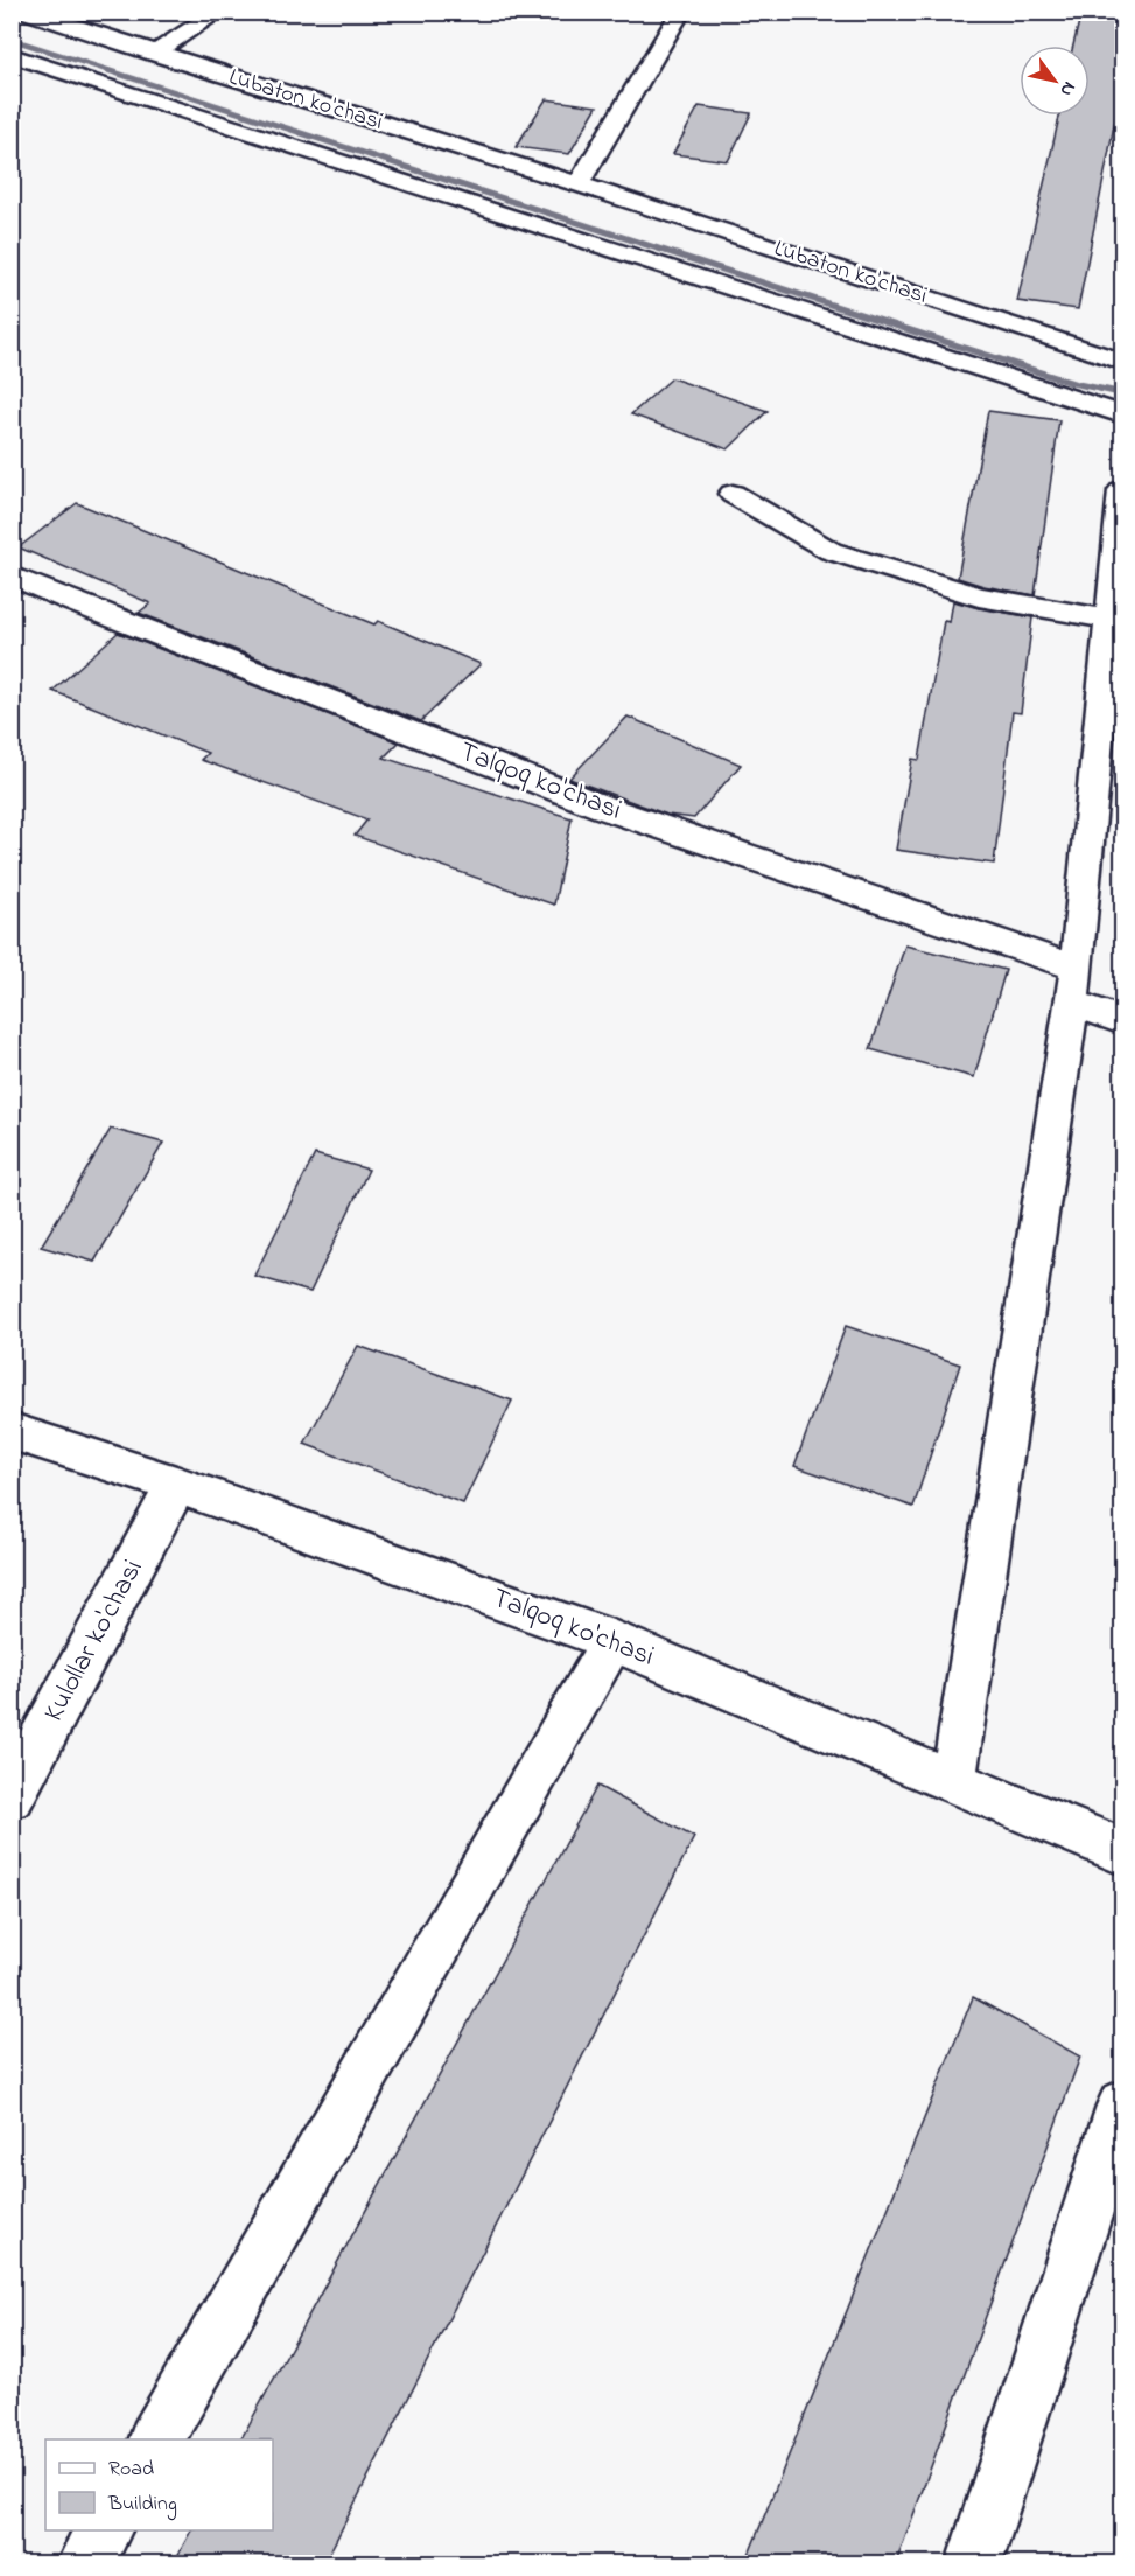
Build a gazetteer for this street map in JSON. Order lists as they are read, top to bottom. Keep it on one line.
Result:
{"streets":{"street":["Lubaton ko'chasi","Talqoq ko'chasi","Kulollar ko'chasi"]},"crossings":[["Talqoq ko'chasi","Kulollar ko'chasi"]],"legend":["Road","Building"],"north":"bottom right"}
